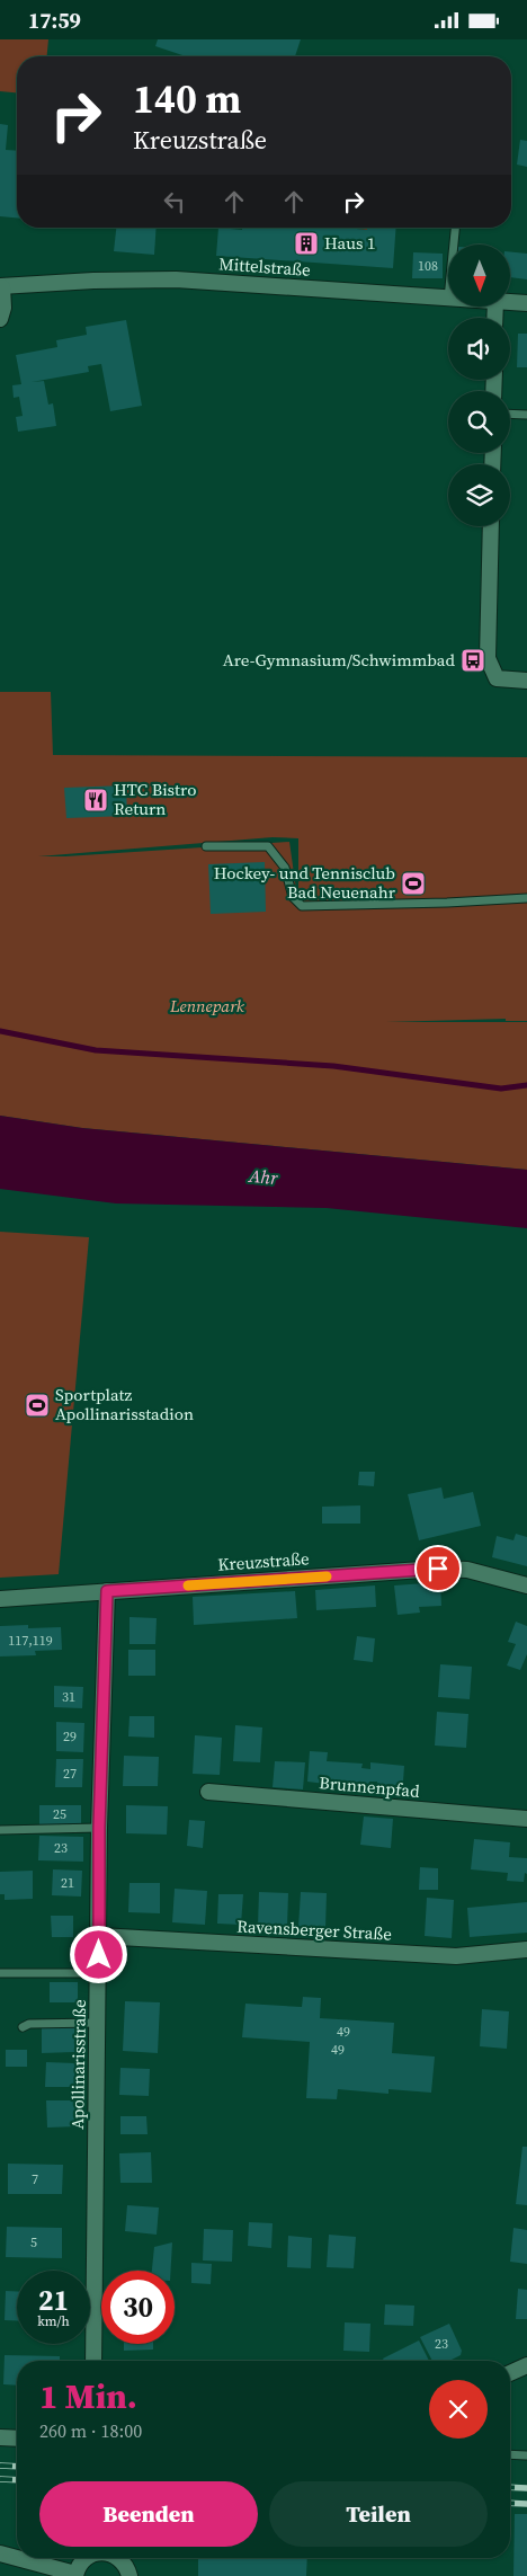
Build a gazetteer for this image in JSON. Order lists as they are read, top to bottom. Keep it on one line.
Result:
{"streets":{"street":["Mittelstraße","Kreuzstraße","Brunnenpfad","Ravensberger Straße","Apollinarisstraße"]},"crossings":[["Kreuzstraße","Apollinarisstraße"],["Ravensberger Straße","Apollinarisstraße"]],"water":["Ahr"],"parks":["Lennepark"],"places":{"building":["Haus 1"],"bus stop":["Are-Gymnasium/Schwimmbad"],"restaurant":["HTC Bistro Return"],"sports":["Hockey- und Tennisclub Bad Neuenahr","Sportplatz Apollinarisstadion"]},"house_numbers":["108","117,119","31","29","27","25","23","21","49","49","7","5","23"],"north":"bottom","page":{"status":"17:59","turn":["140 m","Kreuzstraße"],"speed":"21 km/h","limit":"30","heading":["1 Min.","260 m · 18:00"],"buttons":["Beenden","Teilen"]}}
